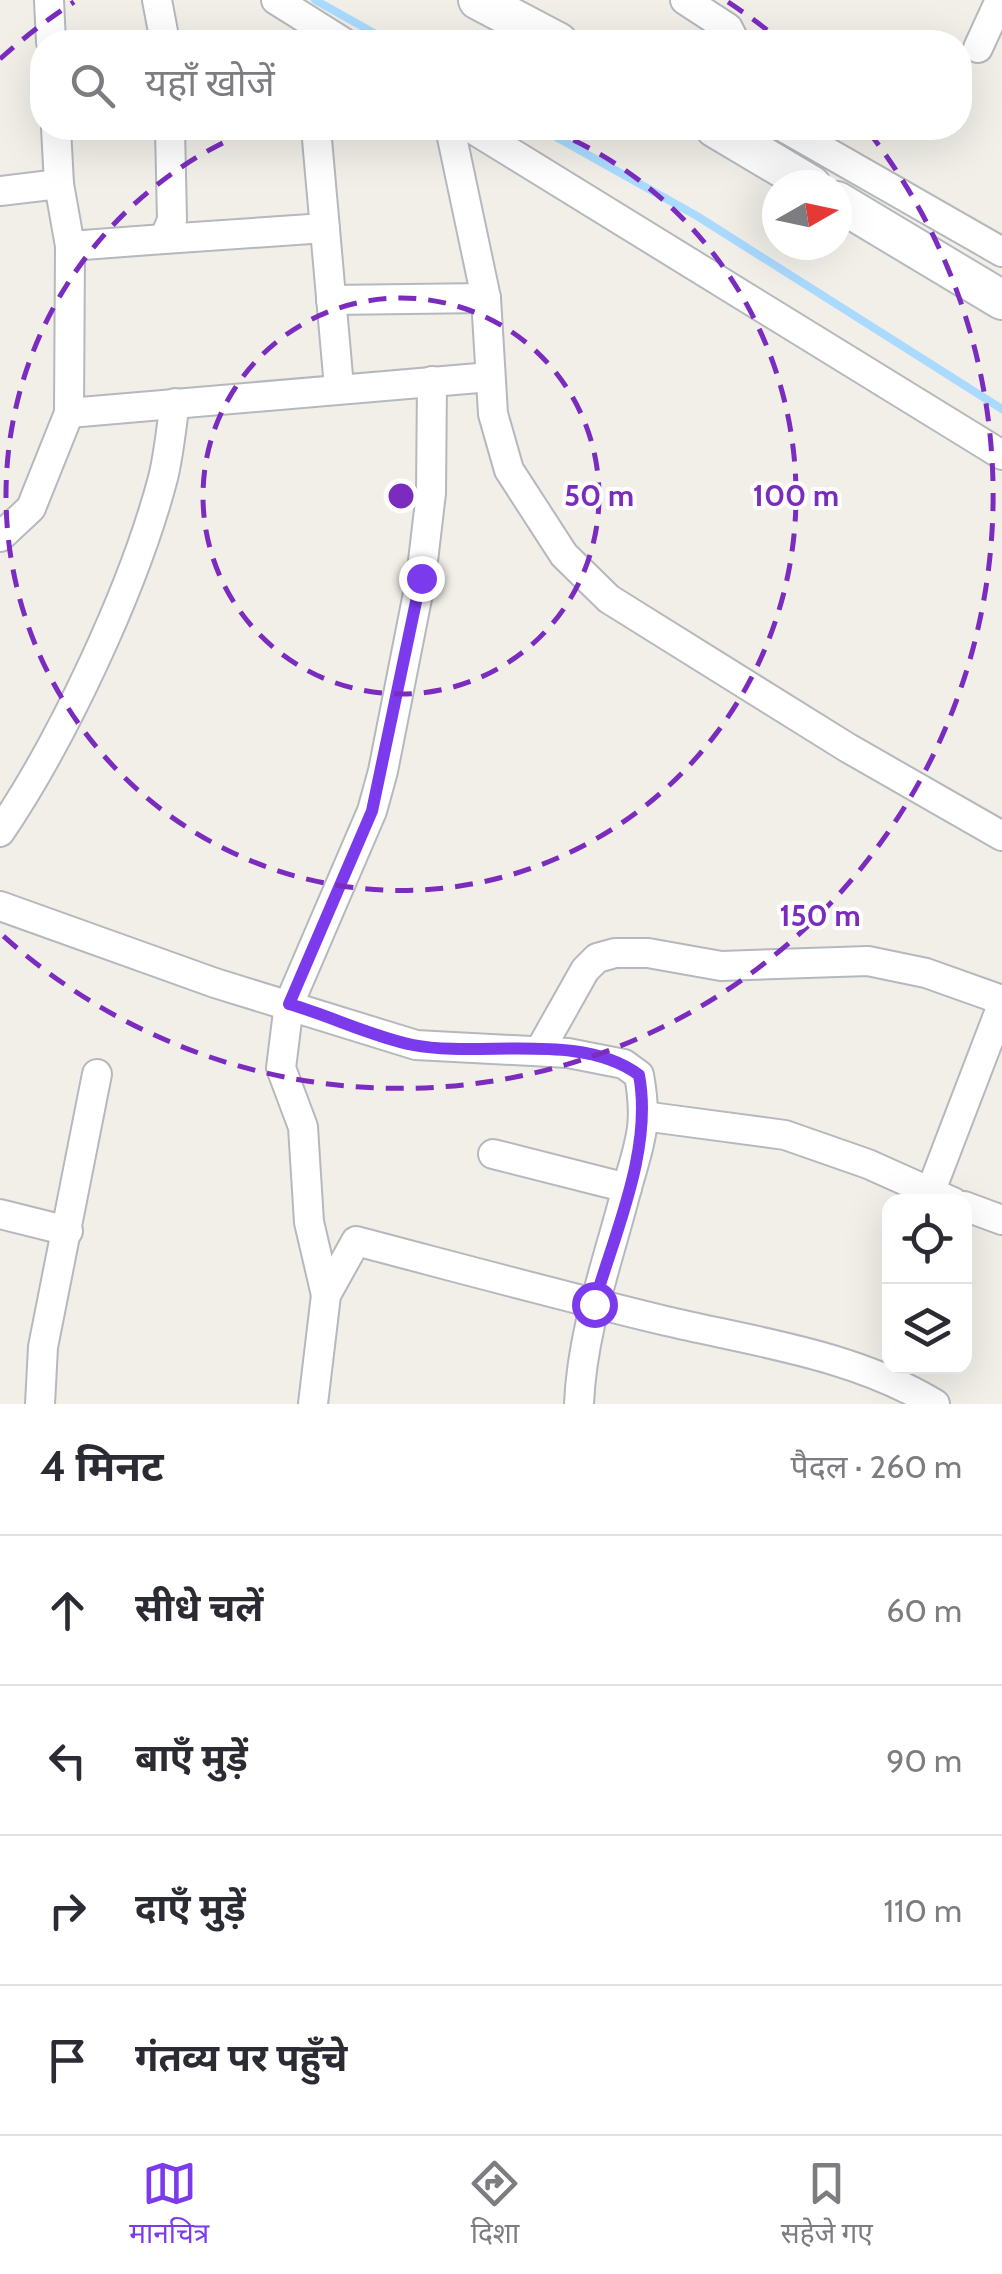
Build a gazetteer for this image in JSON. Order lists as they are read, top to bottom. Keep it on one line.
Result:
{"north":"right","page":{"search":"यहाँ खोजें","heading":["4 मिनट","पैदल · 260 m"],"list":[["सीधे चलें","60 m"],["बाएँ मुड़ें","90 m"],["दाएँ मुड़ें","110 m"],"गंतव्य पर पहुँचे"],"nav":["मानचित्र","दिशा","सहेजे गए"]},"rings":["50 m","100 m","150 m"]}
